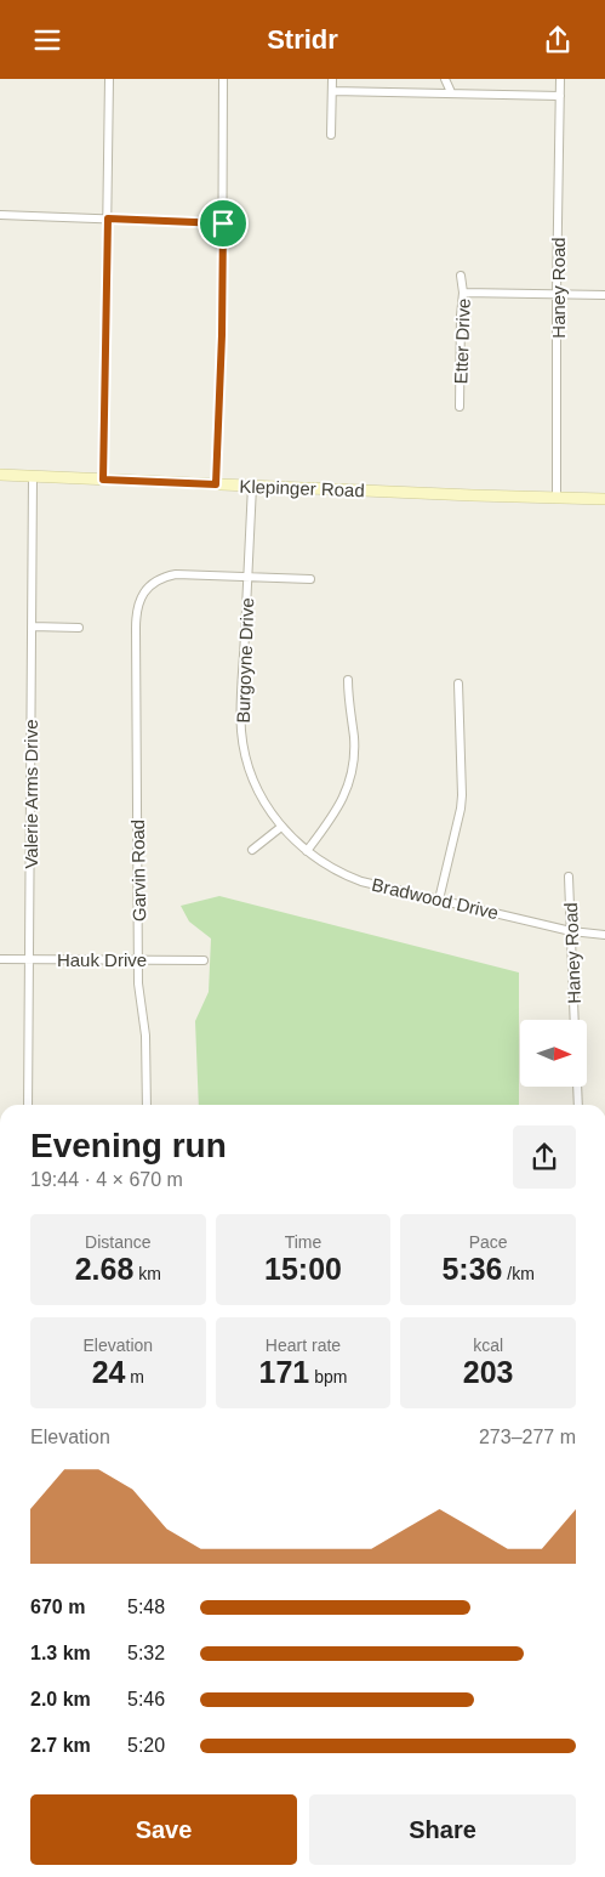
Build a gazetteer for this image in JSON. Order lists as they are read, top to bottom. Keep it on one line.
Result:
{"streets":{"street":["Haney Road","Etter Drive","Klepinger Road","Burgoyne Drive","Valerie Arms Drive","Garvin Road","Bradwood Drive","Hauk Drive"]},"crossings":[["Haney Road","Klepinger Road"],["Haney Road","Bradwood Drive"],["Klepinger Road","Burgoyne Drive"],["Klepinger Road","Valerie Arms Drive"],["Burgoyne Drive","Garvin Road"],["Burgoyne Drive","Bradwood Drive"],["Valerie Arms Drive","Hauk Drive"],["Garvin Road","Hauk Drive"]],"north":"right","page":{"header":"Stridr","heading":["Evening run","19:44 · 4 × 670 m"],"stats":[["Distance","2.68 km"],["Time","15:00"],["Pace","5:36 /km"],["Elevation","24 m"],["Heart rate","171 bpm"],["kcal","203"]],"chart":["Elevation","273–277 m"],"list":[{"name":"670 m","note":"5:48"},{"name":"1.3 km","note":"5:32"},{"name":"2.0 km","note":"5:46"},{"name":"2.7 km","note":"5:20"}],"buttons":["Save","Share"]}}
